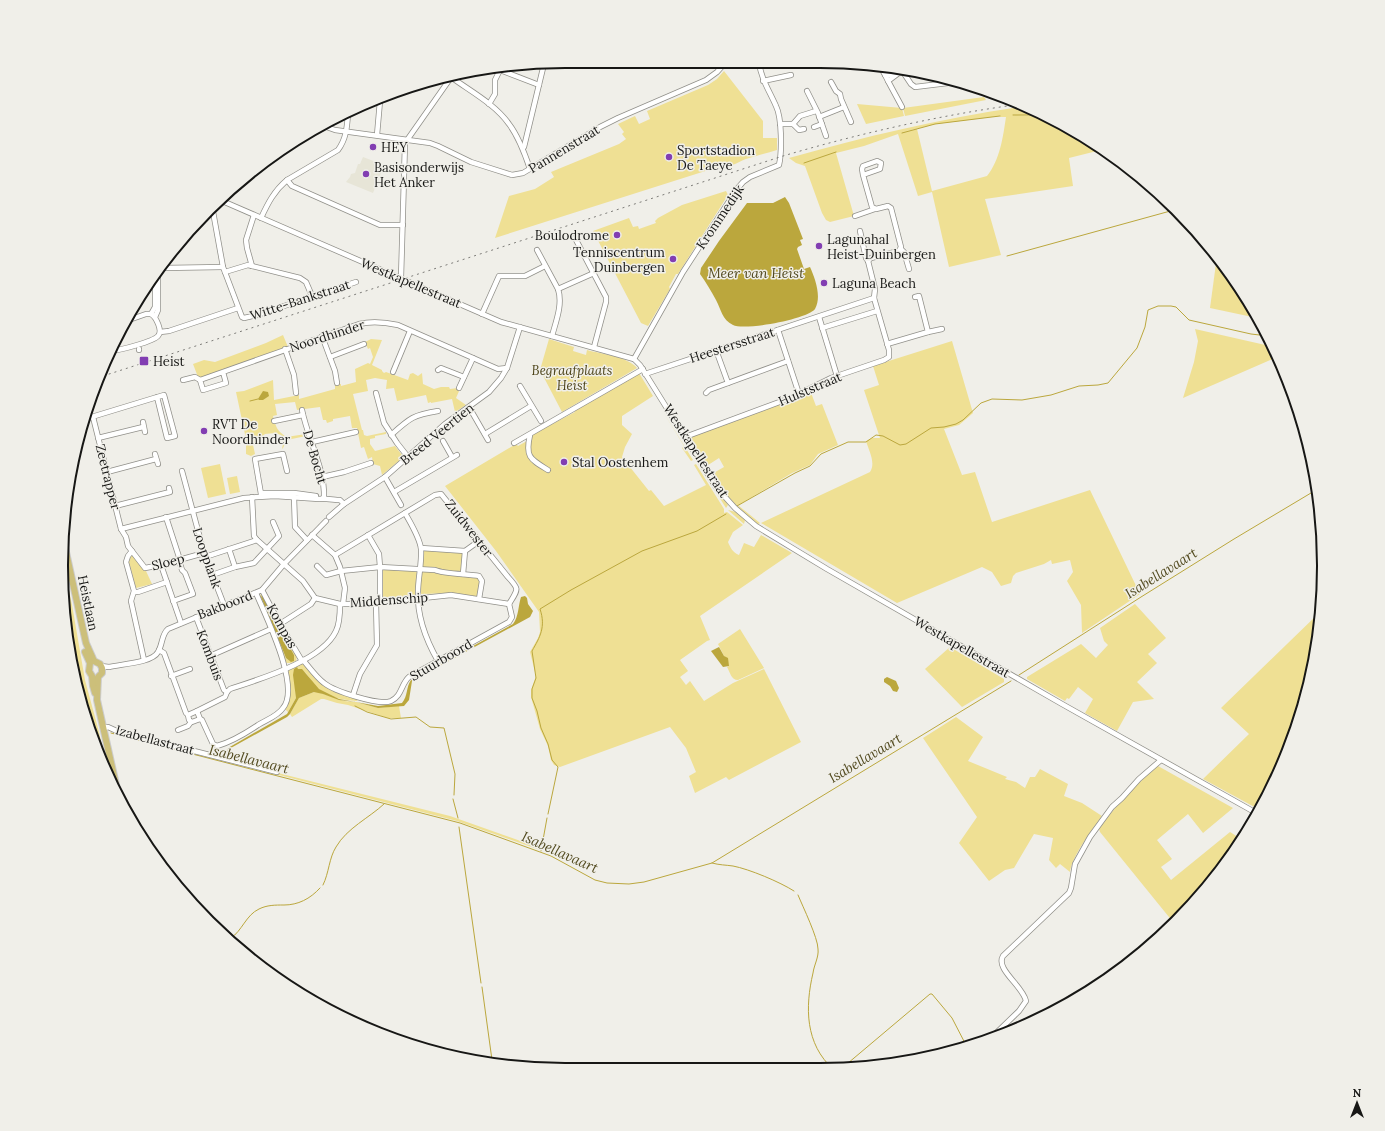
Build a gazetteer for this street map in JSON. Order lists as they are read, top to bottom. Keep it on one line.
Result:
{"streets":{"main road":["Heistlaan"],"street":["Pannenstraat","Krommedijk","Westkapellestraat","Witte-Bankstraat","Noordhinder","Heestersstraat","Hulststraat","Breed Veertien","De Bocht","Zeetrapper","Zuidwester","Loopplank","Sloep","Middenschip","Bakboord","Kompas","Kombuis","Stuurboord","Izabellastraat"]},"crossings":[["Krommedijk","Westkapellestraat"],["Westkapellestraat","Heestersstraat"],["Westkapellestraat","Hulststraat"],["Westkapellestraat","Breed Veertien"],["Noordhinder","Breed Veertien"],["Breed Veertien","Bakboord"],["Zeetrapper","Sloep"],["Zuidwester","Middenschip"],["Zuidwester","Stuurboord"],["Loopplank","Sloep"],["Loopplank","Bakboord"],["Middenschip","Stuurboord"],["Heistlaan","Izabellastraat"],["Bakboord","Kompas"],["Bakboord","Kombuis"],["Kompas","Stuurboord"]],"water":["Meer van Heist","Isabellavaart"],"parks":["Begraafplaats Heist"],"places":{"other":["HEY","Sportstadion De Taeye","Basisonderwijs Het Anker","Boulodrome","Lagunahal Heist-Duinbergen","Tenniscentrum Duinbergen","Laguna Beach","RVT De Noordhinder","Stal Oostenhem"],"transit":["Heist"]},"north":"top"}
